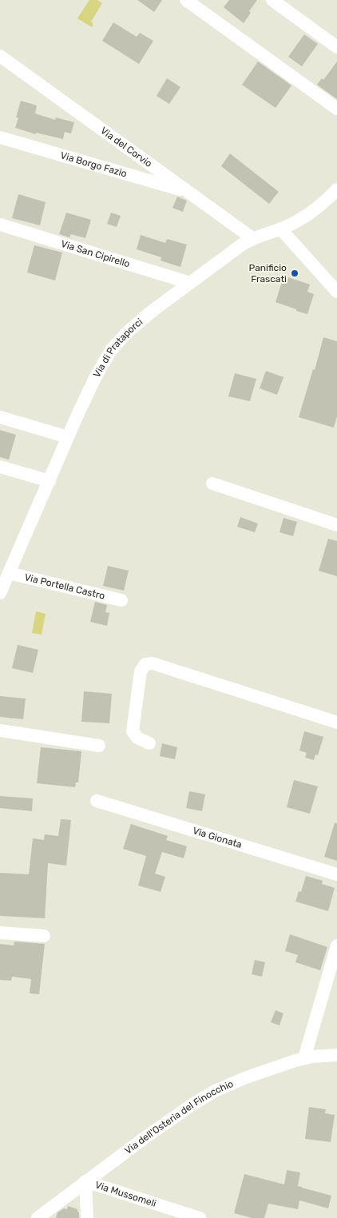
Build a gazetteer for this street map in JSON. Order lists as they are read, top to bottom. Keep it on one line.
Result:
{"streets":{"street":["Via del Corvio","Via Borgo Fazio","Via San Cipirello","Via di Prataporci","Via Portella Castro","Via Gionata","Via dell'Osteria del Finocchio","Via Mussomeli"]},"crossings":[["Via del Corvio","Via Borgo Fazio"],["Via del Corvio","Via di Prataporci"],["Via San Cipirello","Via di Prataporci"],["Via di Prataporci","Via Portella Castro"],["Via dell'Osteria del Finocchio","Via Mussomeli"]],"places":["Panificio Frascati"]}
